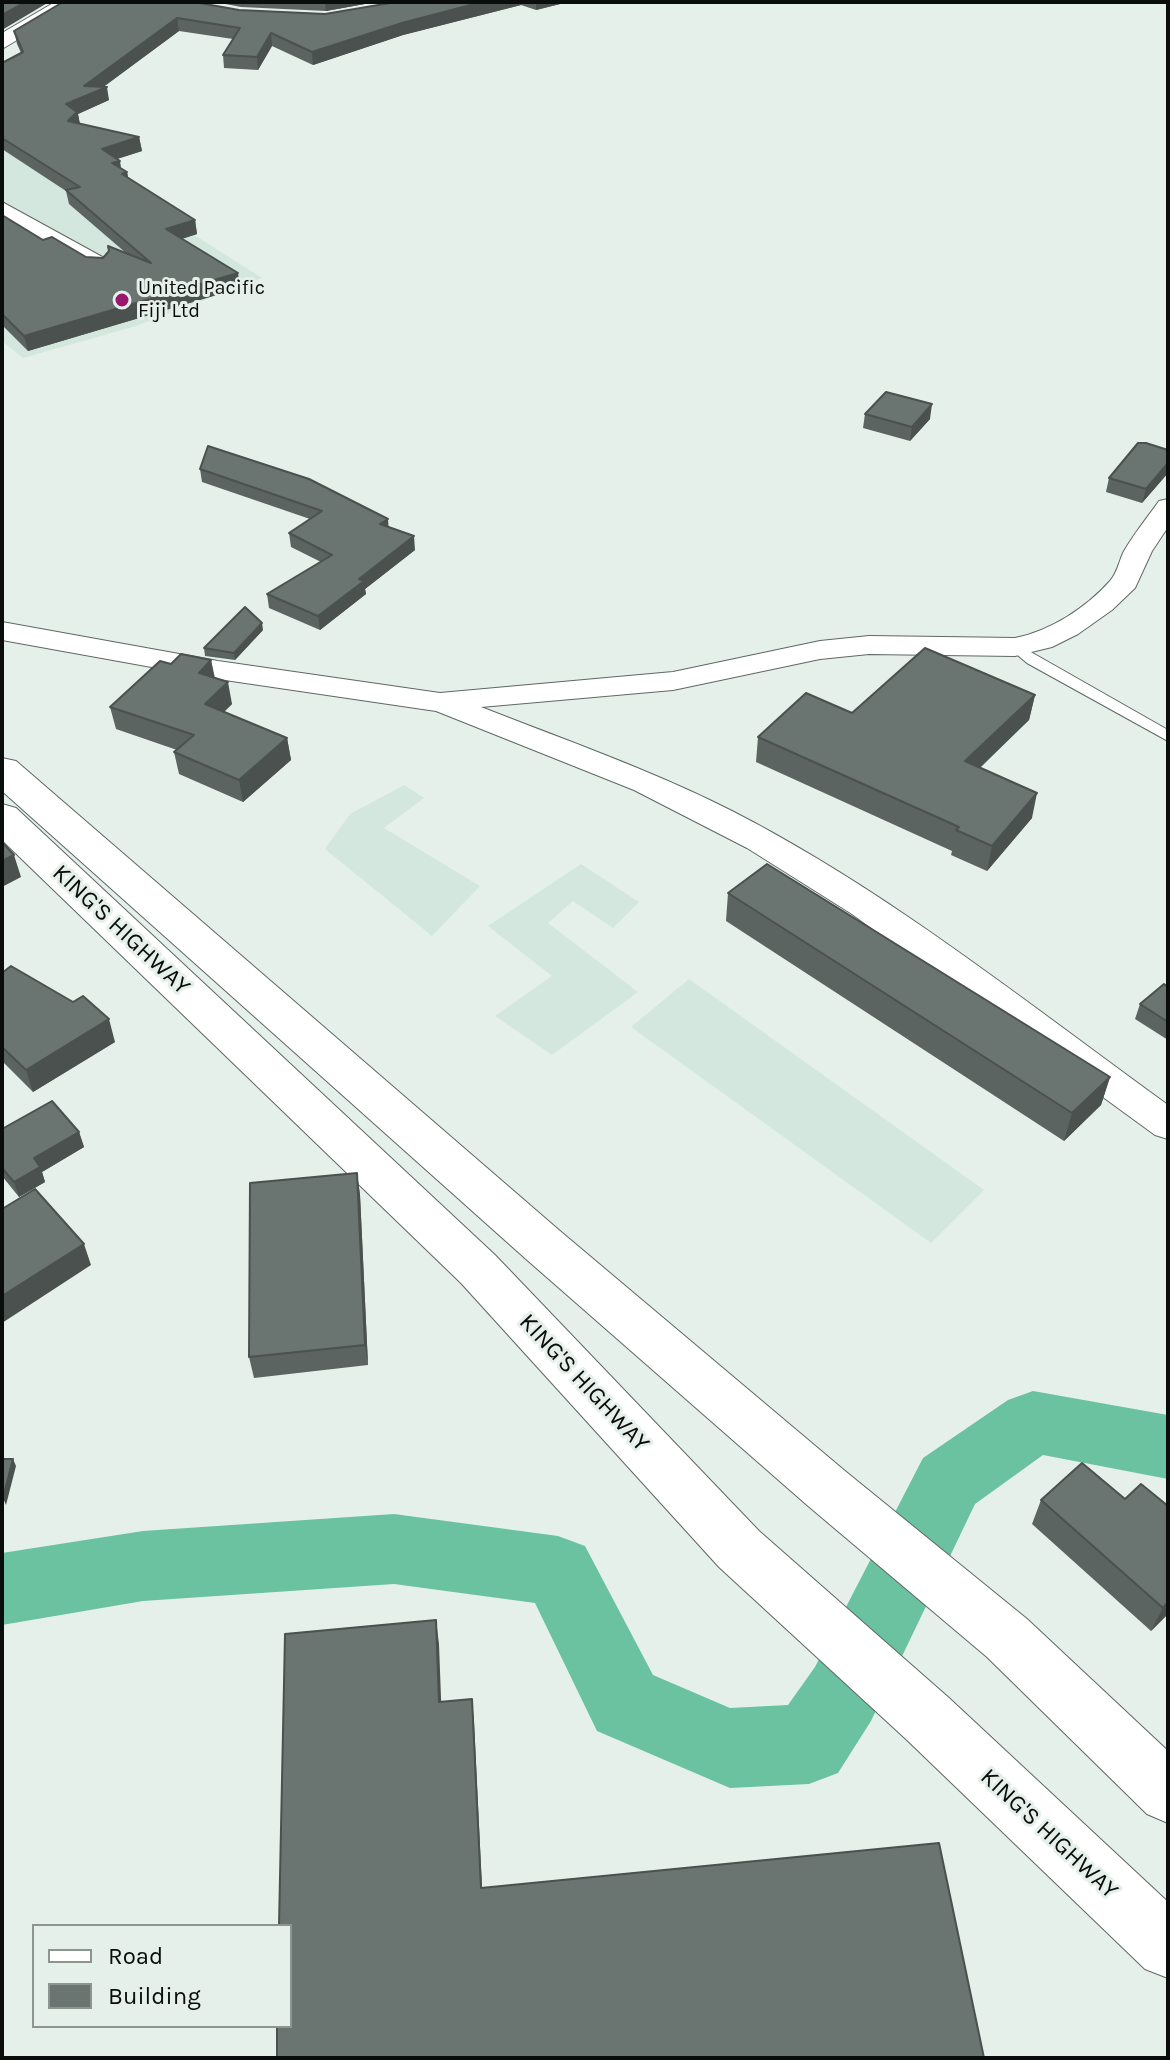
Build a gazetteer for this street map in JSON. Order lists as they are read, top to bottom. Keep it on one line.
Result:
{"streets":{"main road":["KING'S HIGHWAY"]},"places":["United Pacific Fiji Ltd"],"legend":["Road","Building"]}
